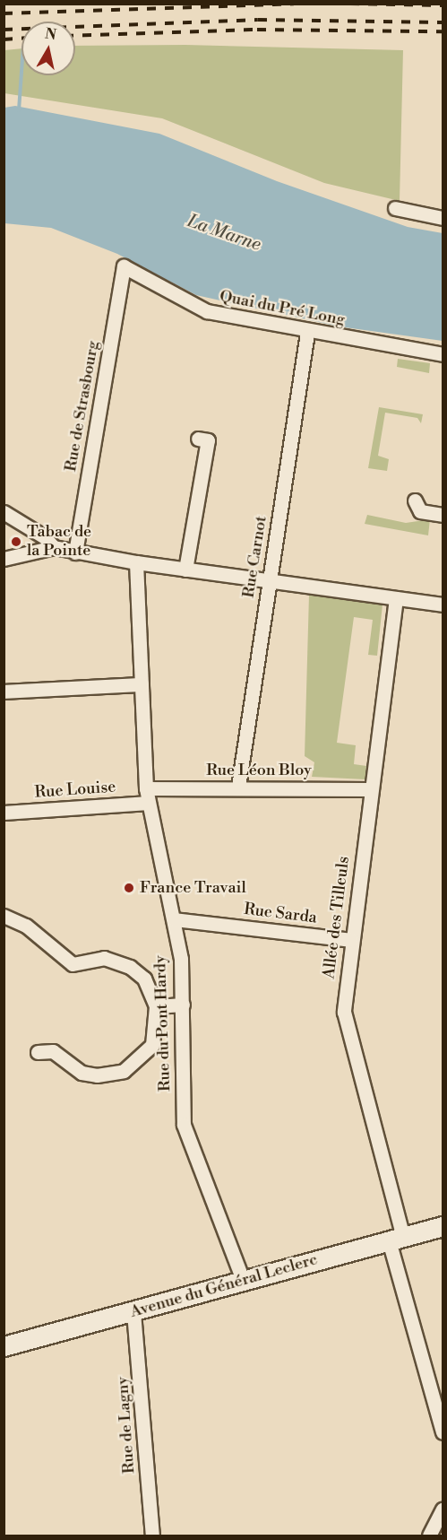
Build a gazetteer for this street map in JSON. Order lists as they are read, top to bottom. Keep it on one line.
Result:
{"streets":{"main road":["Avenue du Général Leclerc"],"street":["Quai du Pré Long","Rue de Strasbourg","Rue Carnot","Rue Léon Bloy","Rue Louise","Rue Sarda","Allée des Tilleuls","Rue du Pont Hardy","Rue de Lagny"]},"crossings":[["Quai du Pré Long","Rue de Strasbourg"],["Quai du Pré Long","Rue Carnot"],["Rue Carnot","Rue Léon Bloy"],["Rue Léon Bloy","Allée des Tilleuls"],["Rue Léon Bloy","Rue du Pont Hardy"],["Rue Louise","Rue du Pont Hardy"],["Rue Sarda","Allée des Tilleuls"],["Rue Sarda","Rue du Pont Hardy"],["Allée des Tilleuls","Avenue du Général Leclerc"],["Rue du Pont Hardy","Avenue du Général Leclerc"],["Avenue du Général Leclerc","Rue de Lagny"]],"water":["La Marne"],"places":["Tabac de la Pointe","France Travail"],"north":"top"}
